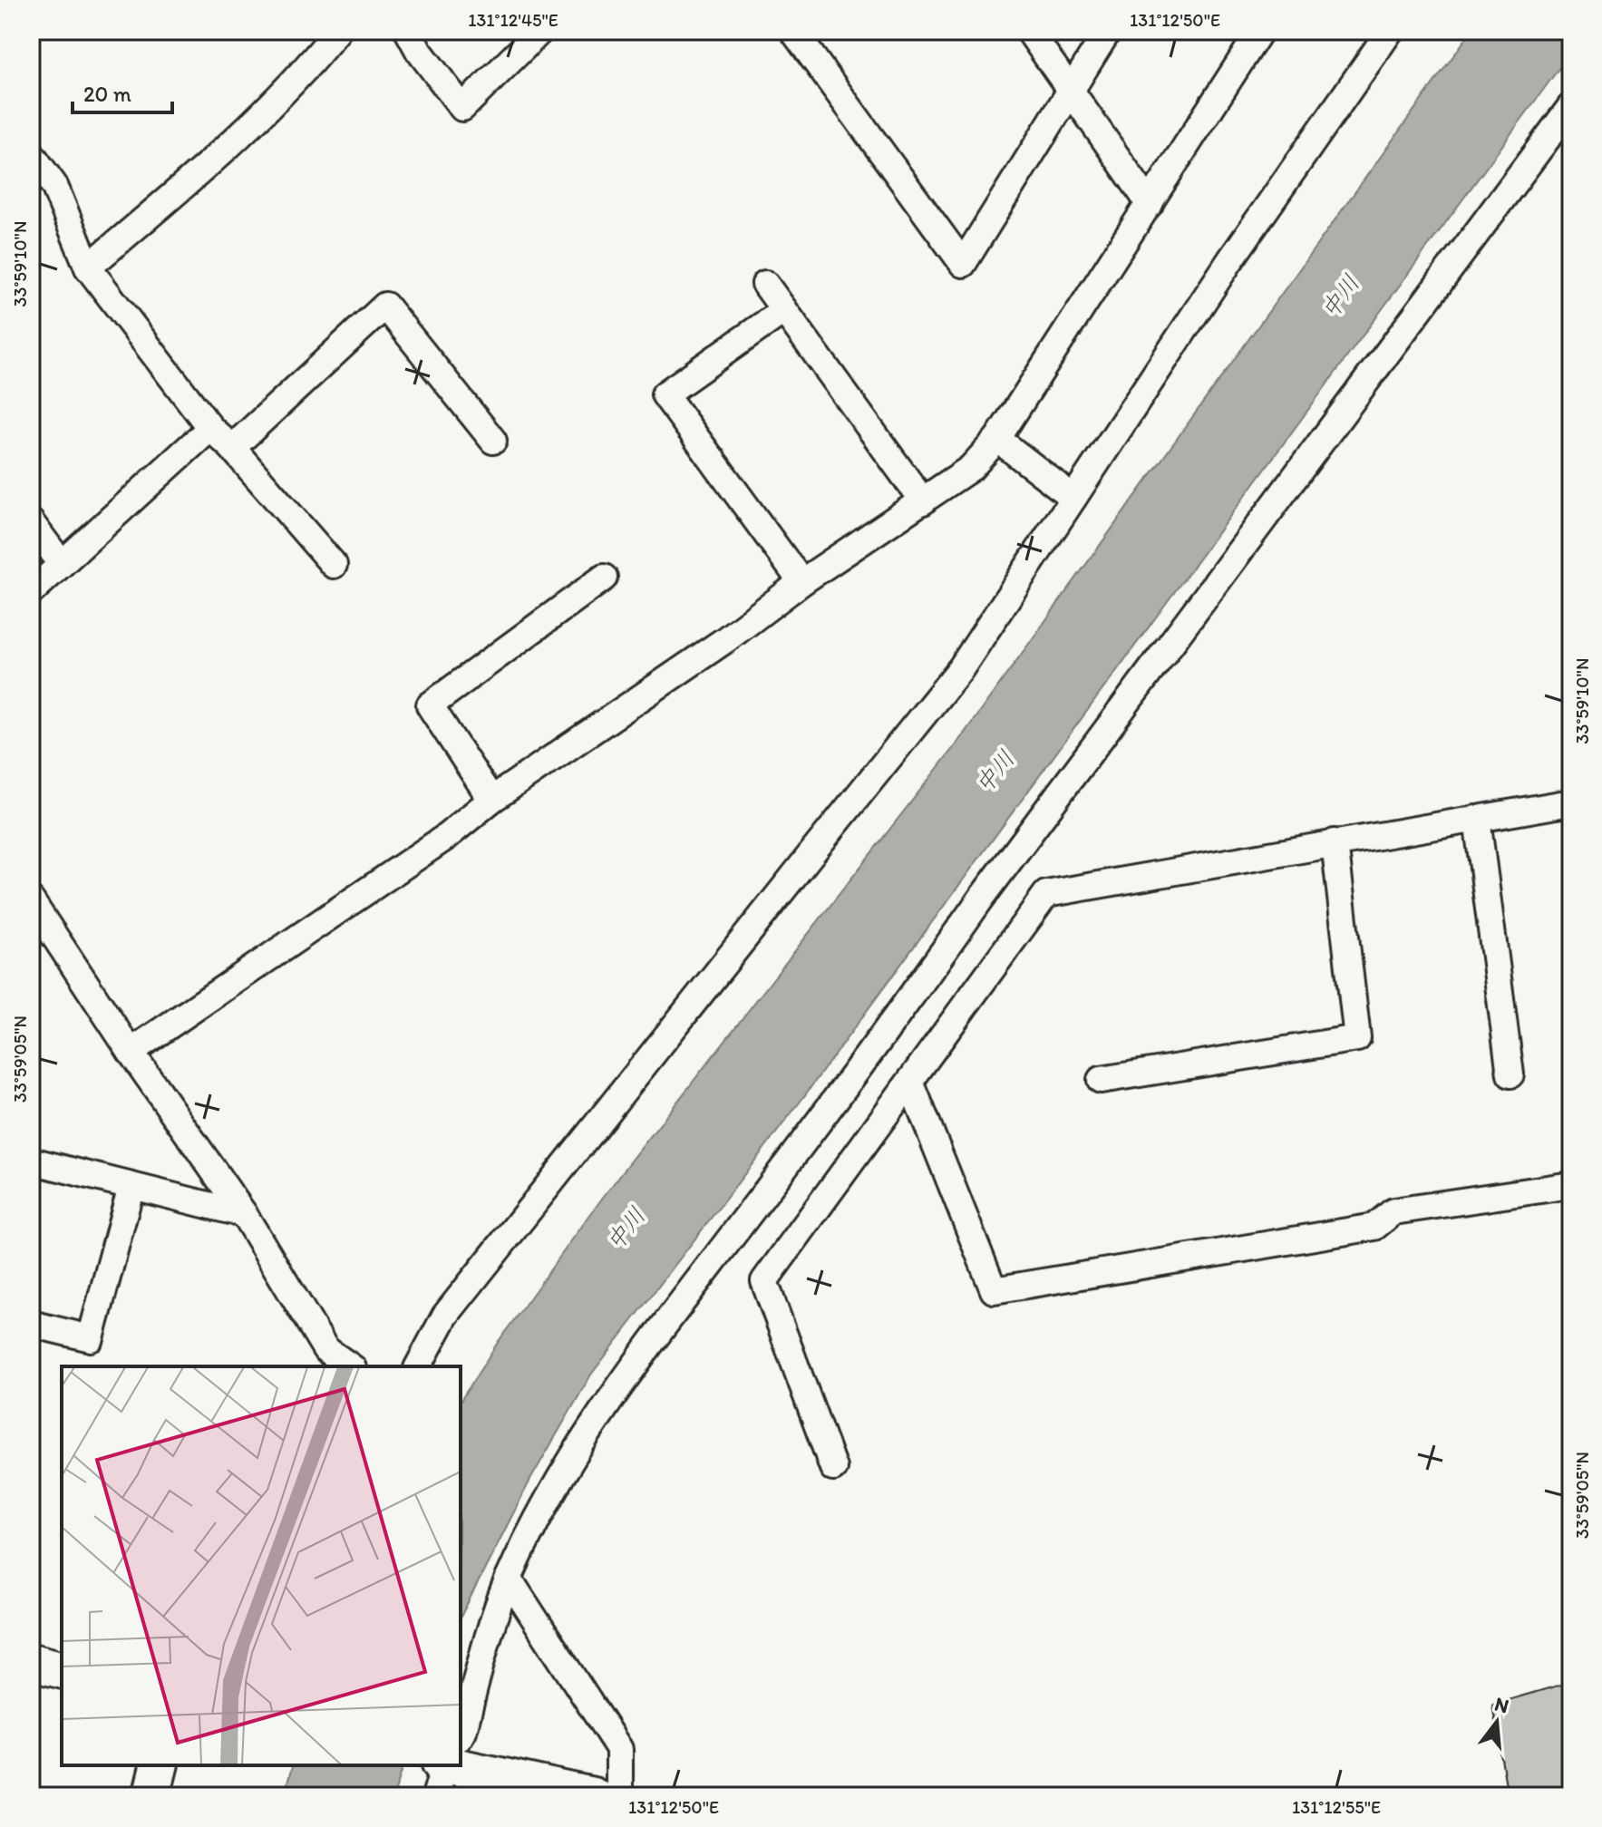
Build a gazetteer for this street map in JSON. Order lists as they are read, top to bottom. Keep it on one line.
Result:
{"water":["中川"],"scale_bar":"20 m","north":"top","coordinates":["131°12'45\"E","131°12'50\"E","33°59'10\"N","33°59'05\"N","131°12'55\"E"]}
